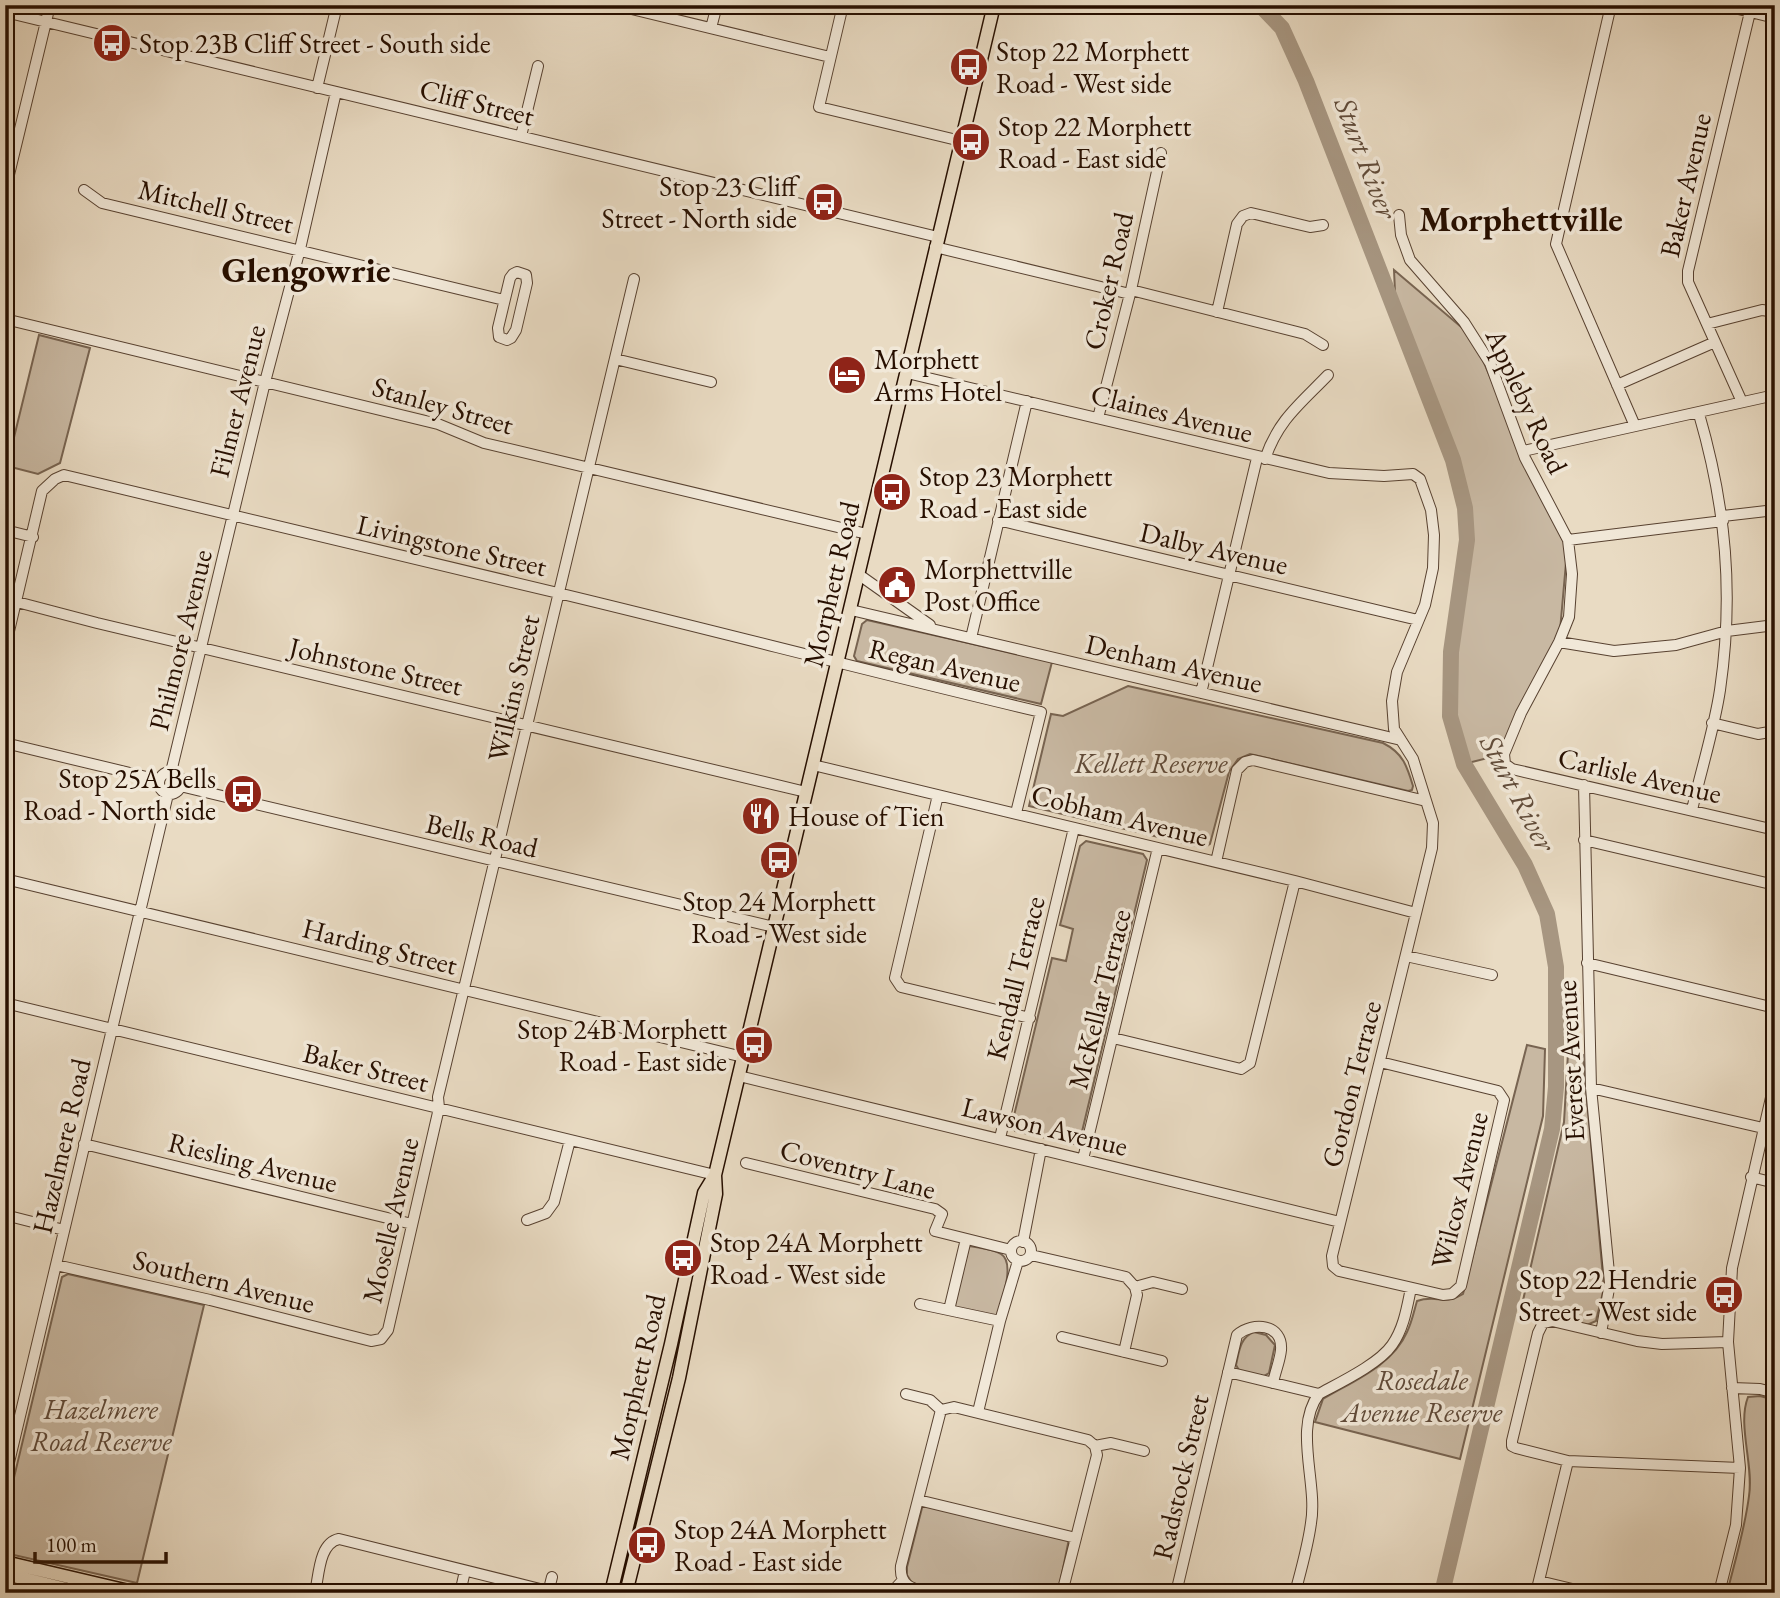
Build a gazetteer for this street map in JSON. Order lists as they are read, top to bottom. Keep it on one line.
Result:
{"streets":{"main road":["Morphett Road"],"street":["Cliff Street","Baker Avenue","Mitchell Street","Croker Road","Filmer Avenue","Appleby Road","Stanley Street","Claines Avenue","Livingstone Street","Dalby Avenue","Philmore Avenue","Denham Avenue","Regan Avenue","Johnstone Street","Wilkins Street","Carlisle Avenue","Cobham Avenue","Bells Road","Harding Street","Kendall Terrace","McKellar Terrace","Everest Avenue","Baker Street","Gordon Terrace","Lawson Avenue","Hazelmere Road","Riesling Avenue","Coventry Lane","Wilcox Avenue","Moselle Avenue","Southern Avenue","Radstock Street"]},"crossings":[["Cliff Street","Croker Road"],["Cliff Street","Filmer Avenue"],["Cliff Street","Morphett Road"],["Mitchell Street","Filmer Avenue"],["Croker Road","Claines Avenue"],["Filmer Avenue","Stanley Street"],["Filmer Avenue","Livingstone Street"],["Filmer Avenue","Philmore Avenue"],["Appleby Road","Carlisle Avenue"],["Stanley Street","Morphett Road"],["Stanley Street","Wilkins Street"],["Claines Avenue","Morphett Road"],["Claines Avenue","Gordon Terrace"],["Livingstone Street","Morphett Road"],["Livingstone Street","Philmore Avenue"],["Livingstone Street","Regan Avenue"],["Livingstone Street","Wilkins Street"],["Dalby Avenue","Gordon Terrace"],["Morphett Road","Denham Avenue"],["Morphett Road","Regan Avenue"],["Morphett Road","Johnstone Street"],["Morphett Road","Cobham Avenue"],["Morphett Road","Bells Road"],["Morphett Road","Harding Street"],["Morphett Road","Baker Street"],["Morphett Road","Lawson Avenue"],["Philmore Avenue","Johnstone Street"],["Philmore Avenue","Bells Road"],["Denham Avenue","Gordon Terrace"],["Regan Avenue","Cobham Avenue"],["Johnstone Street","Wilkins Street"],["Wilkins Street","Bells Road"],["Wilkins Street","Harding Street"],["Wilkins Street","Baker Street"],["Wilkins Street","Moselle Avenue"],["Carlisle Avenue","Everest Avenue"],["Cobham Avenue","Kendall Terrace"],["Cobham Avenue","McKellar Terrace"],["Cobham Avenue","Gordon Terrace"],["Kendall Terrace","Lawson Avenue"],["McKellar Terrace","Lawson Avenue"],["Baker Street","Hazelmere Road"],["Baker Street","Moselle Avenue"],["Gordon Terrace","Lawson Avenue"],["Gordon Terrace","Wilcox Avenue"],["Hazelmere Road","Riesling Avenue"],["Hazelmere Road","Southern Avenue"],["Riesling Avenue","Moselle Avenue"],["Moselle Avenue","Southern Avenue"]],"districts":["Morphettville","Glengowrie"],"water":["Sturt River"],"parks":["Kellett Reserve","Rosedale Avenue Reserve","Hazelmere Road Reserve"],"places":{"bus stop":["Stop 23B Cliff Street - South side","Stop 22 Morphett Road - West side","Stop 22 Morphett Road - East side","Stop 23 Cliff Street - North side","Stop 23 Morphett Road - East side","Stop 25A Bells Road - North side","Stop 24 Morphett Road - West side","Stop 24B Morphett Road - East side","Stop 24A Morphett Road - West side","Stop 22 Hendrie Street - West side","Stop 24A Morphett Road - East side"],"hotel":["Morphett Arms Hotel"],"public building":["Morphettville Post Office"],"restaurant":["House of Tien"]},"scale_bar":"100 m"}
